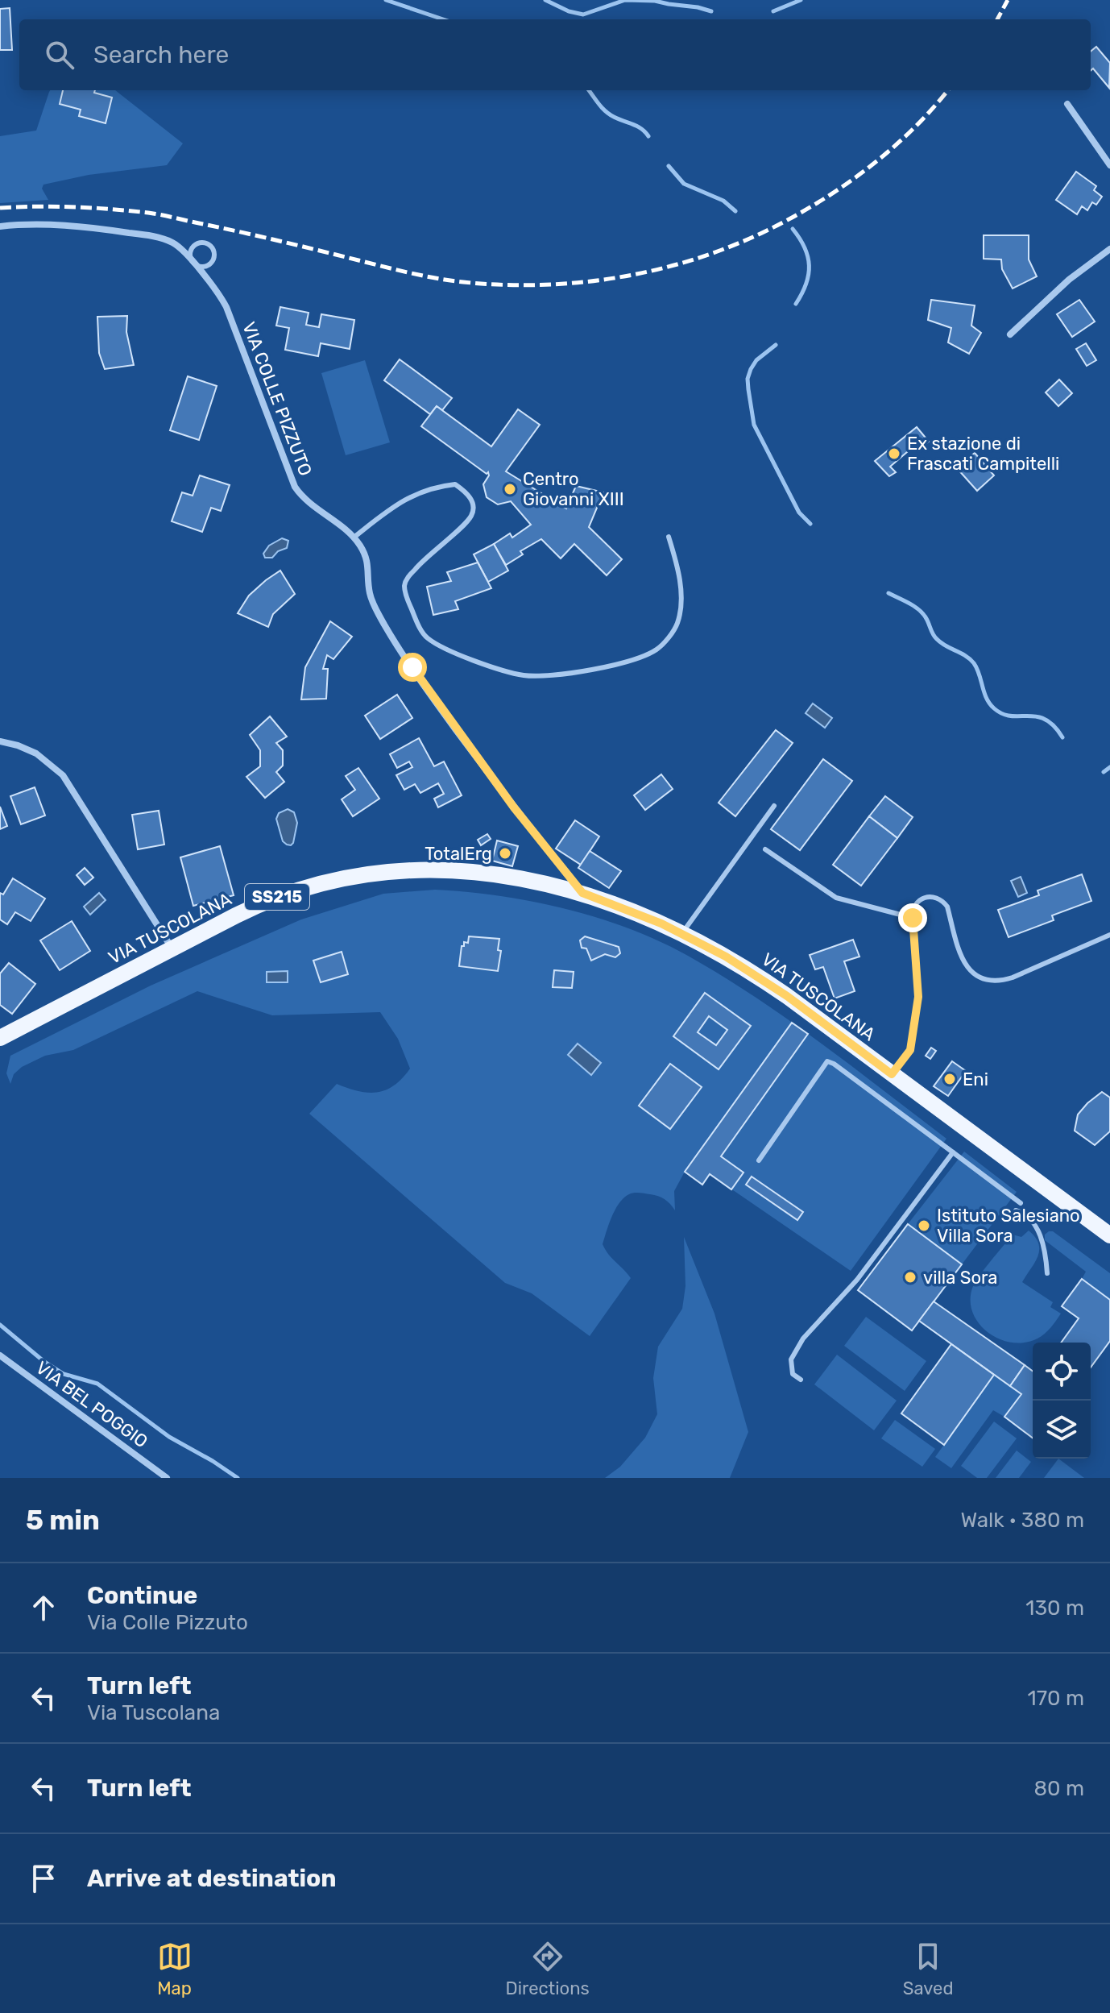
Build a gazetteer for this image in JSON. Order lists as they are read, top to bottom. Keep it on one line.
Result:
{"streets":{"main road":["SS215","VIA TUSCOLANA"],"street":["VIA COLLE PIZZUTO","VIA BEL POGGIO"]},"crossings":[["VIA COLLE PIZZUTO","VIA TUSCOLANA"]],"places":["Ex stazione di Frascati Campitelli","Centro Giovanni XIII","TotalErg","Eni","Istituto Salesiano Villa Sora","villa Sora"],"page":{"search":"Search here","heading":["5 min","Walk · 380 m"],"list":[["Continue","Via Colle Pizzuto","130 m"],["Turn left","Via Tuscolana","170 m"],["Turn left","80 m"],"Arrive at destination"],"nav":["Map","Directions","Saved"]}}
